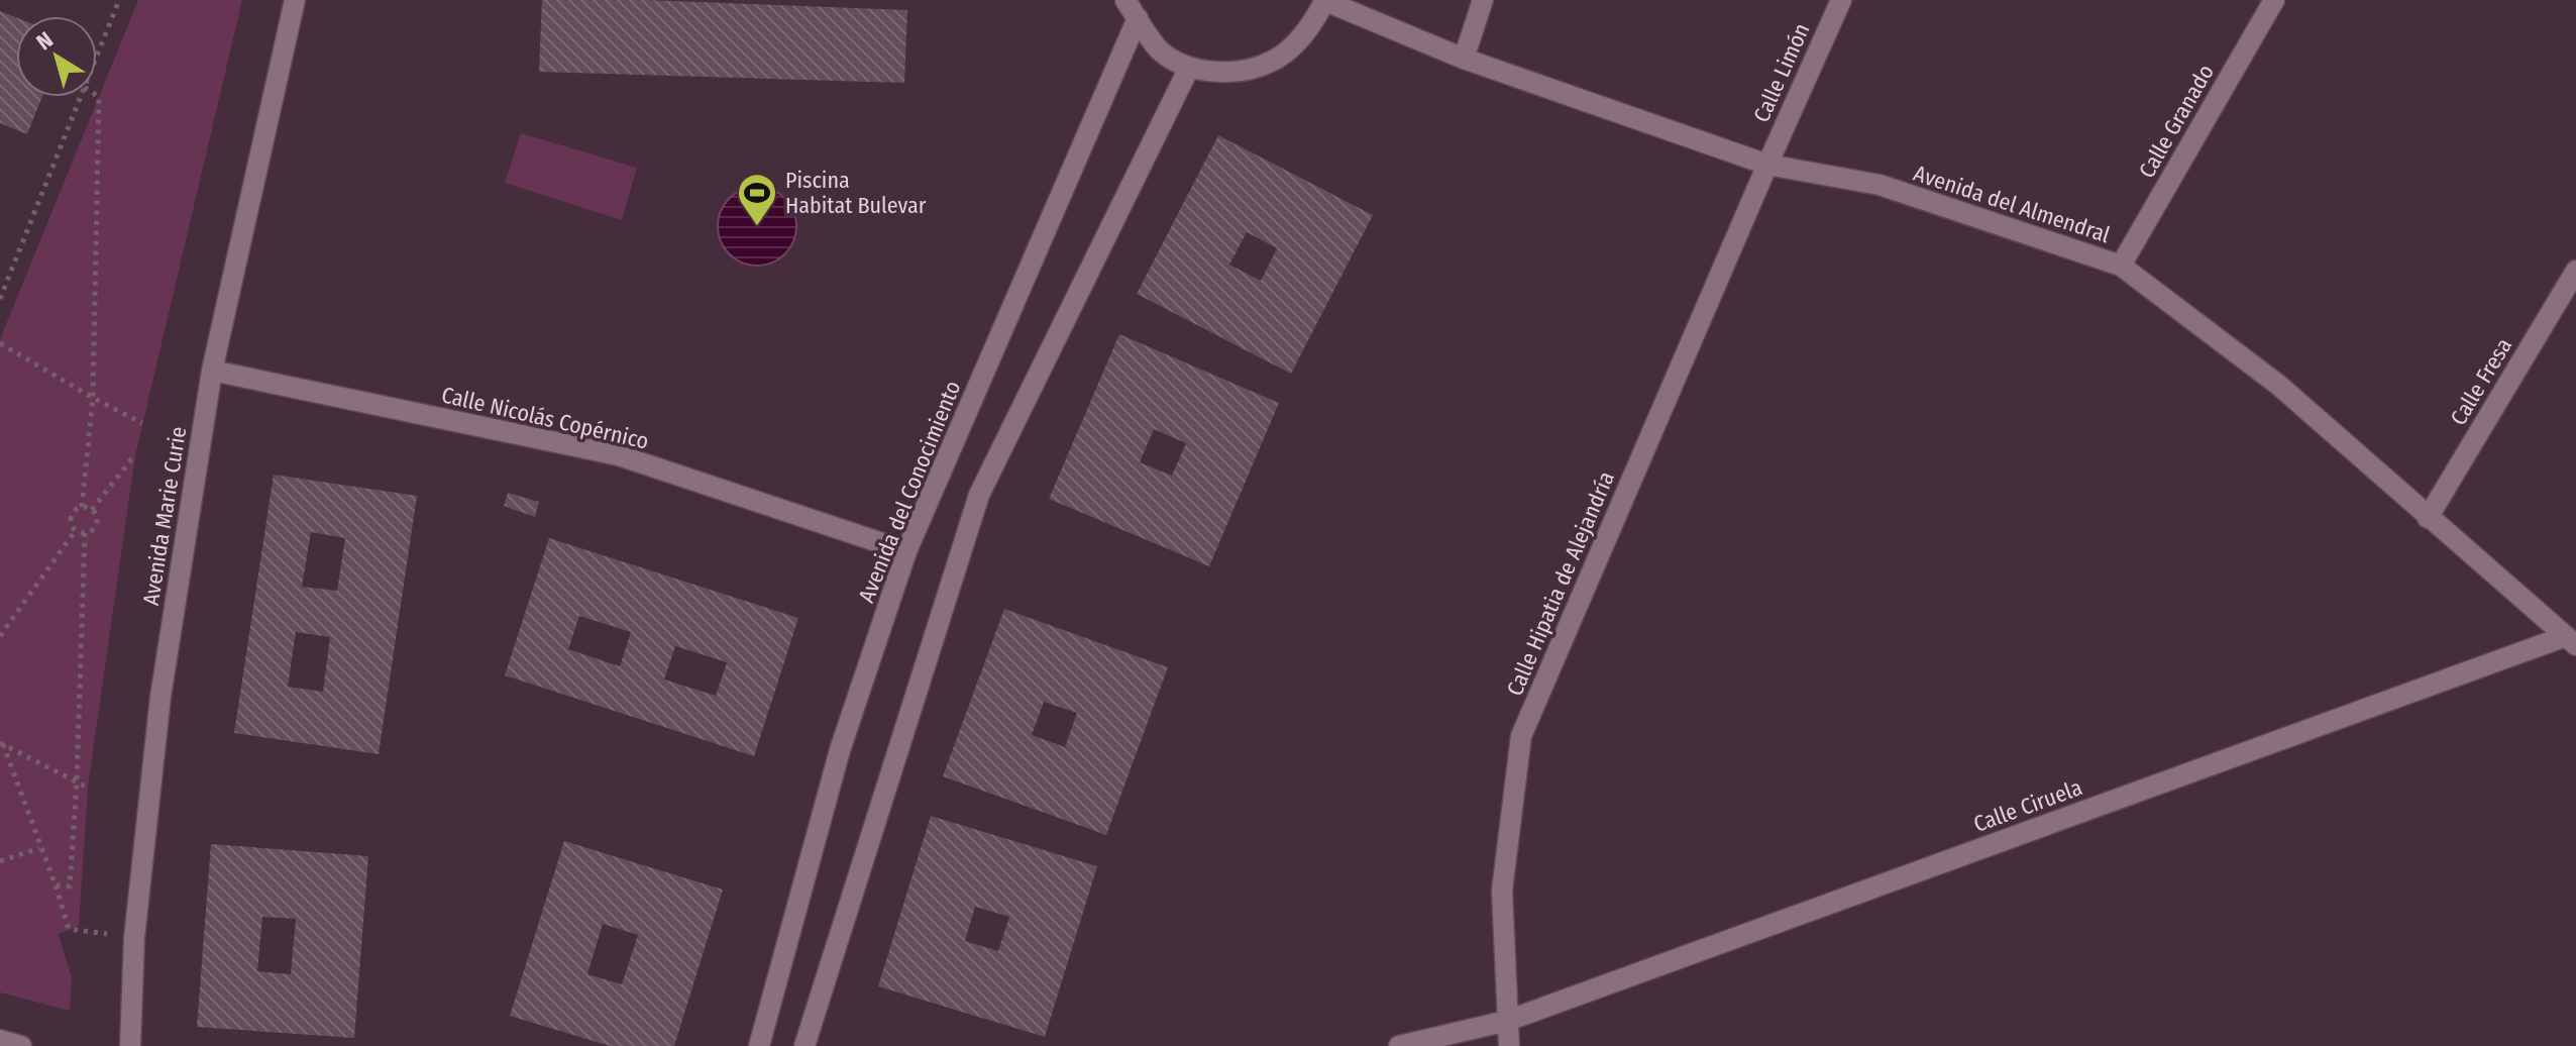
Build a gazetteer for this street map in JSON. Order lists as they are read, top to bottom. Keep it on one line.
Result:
{"streets":{"street":["Calle Limón","Calle Granado","Avenida del Almendral","Calle Fresa","Calle Nicolás Copérnico","Avenida del Conocimiento","Avenida Marie Curie","Calle Hipatia de Alejandría","Calle Ciruela"]},"crossings":[["Calle Limón","Avenida del Almendral"],["Calle Limón","Calle Hipatia de Alejandría"],["Calle Granado","Avenida del Almendral"],["Avenida del Almendral","Calle Fresa"],["Avenida del Almendral","Calle Hipatia de Alejandría"],["Avenida del Almendral","Calle Ciruela"],["Calle Nicolás Copérnico","Avenida del Conocimiento"],["Calle Nicolás Copérnico","Avenida Marie Curie"],["Calle Hipatia de Alejandría","Calle Ciruela"]],"places":{"sports":["Piscina Habitat Bulevar"]},"north":"top left"}
